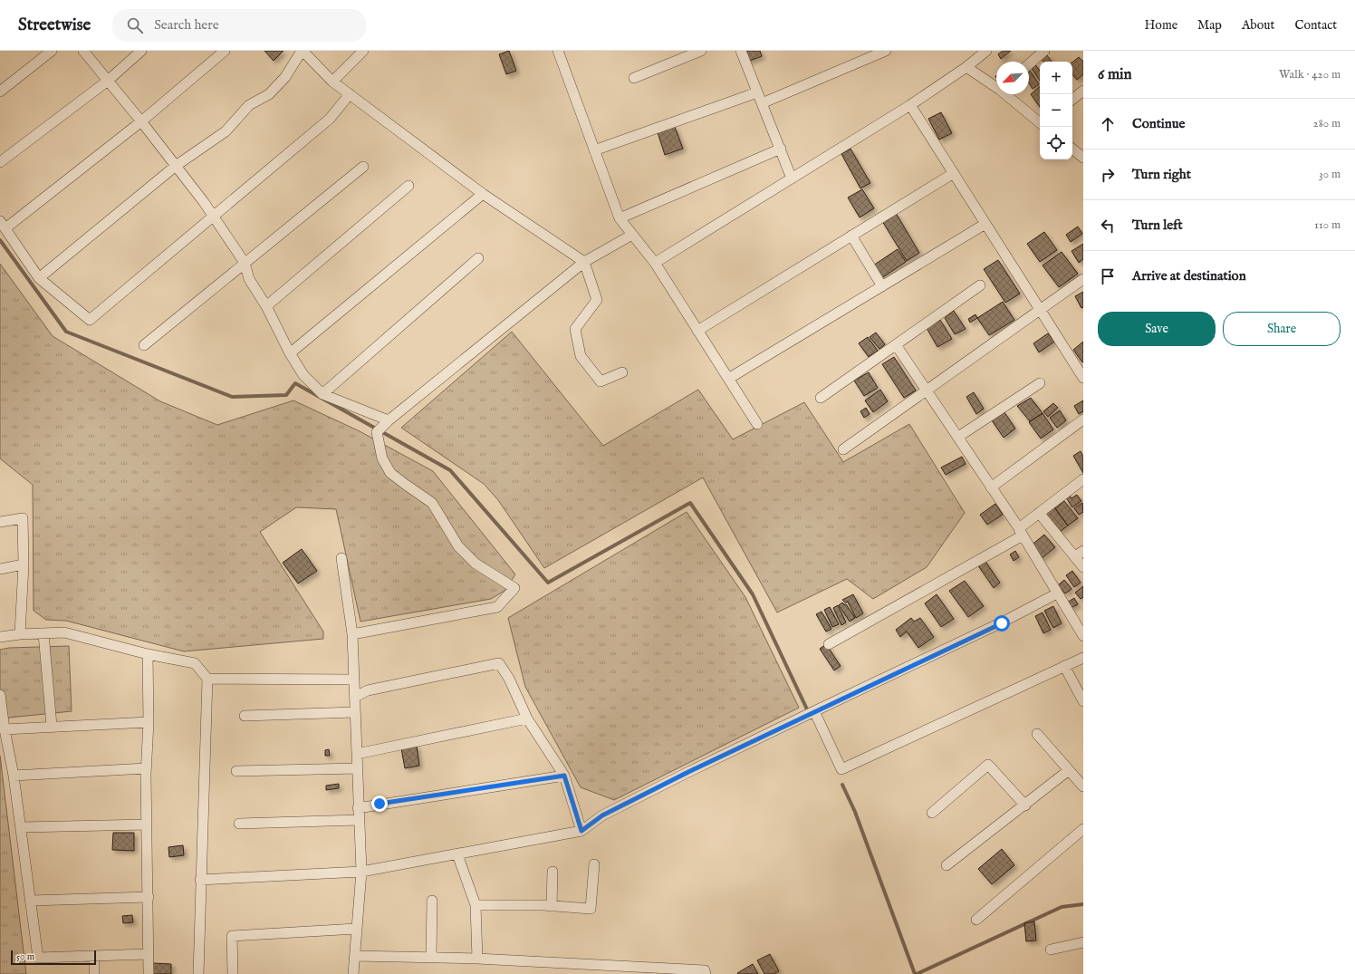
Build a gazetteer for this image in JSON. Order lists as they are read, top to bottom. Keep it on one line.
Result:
{"scale_bar":"50 m","north":"bottom left","page":{"header":"Streetwise","search":"Search here","nav":["Home","Map","About","Contact"],"heading":["6 min","Walk · 420 m"],"map_buttons":["+","−"],"list":[["Continue","280 m"],["Turn right","30 m"],["Turn left","110 m"],"Arrive at destination"],"buttons":["Save","Share"],"scale":"50 m"}}
